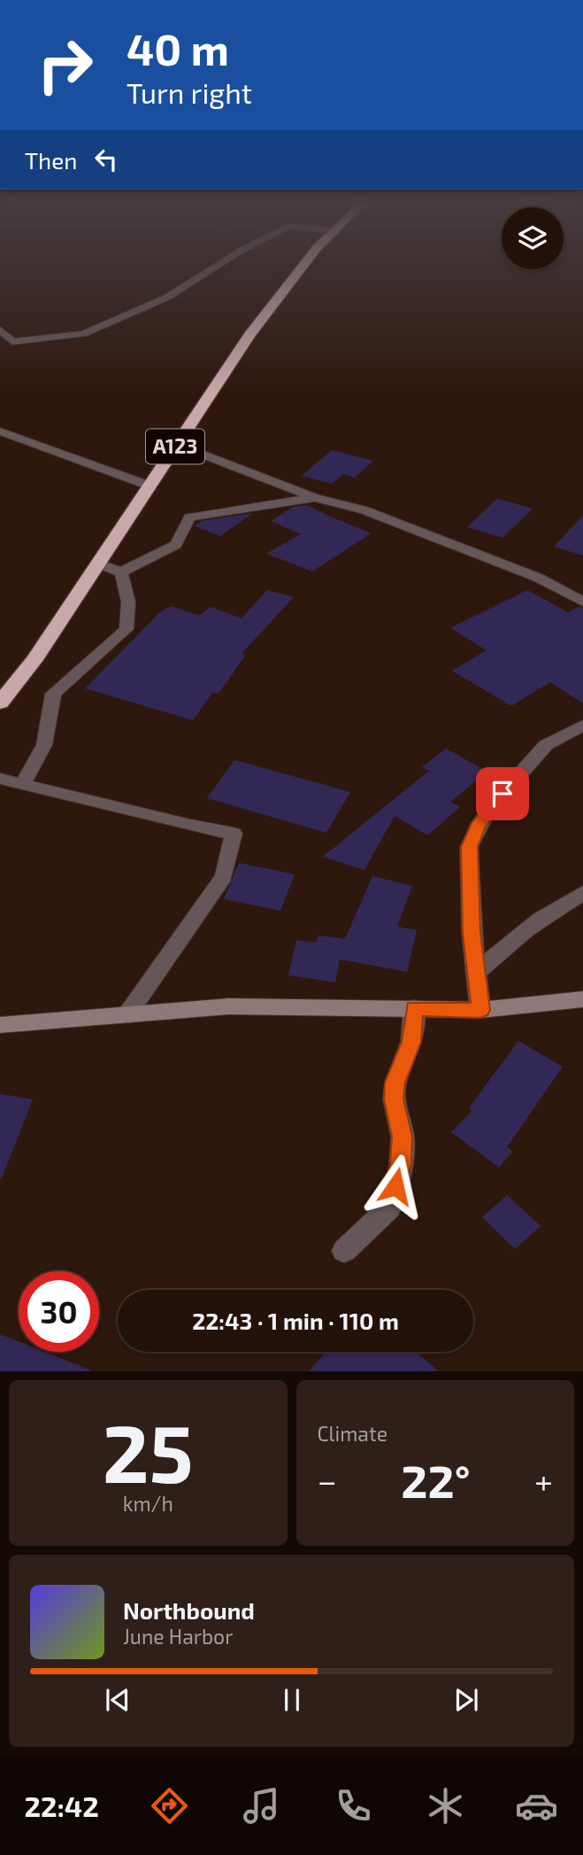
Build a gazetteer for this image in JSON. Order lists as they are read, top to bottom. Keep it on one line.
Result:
{"streets":{"highway":["A123"]},"page":{"turn":["40 m","Turn right"],"then":"Then","limit":"30","trip":"22:43 · 1 min · 110 m","tile":[["25","km/h"],"Climate"],"heat":["−","22°","+"],"song":["Northbound","June Harbor"],"tabs":"22:42"}}
